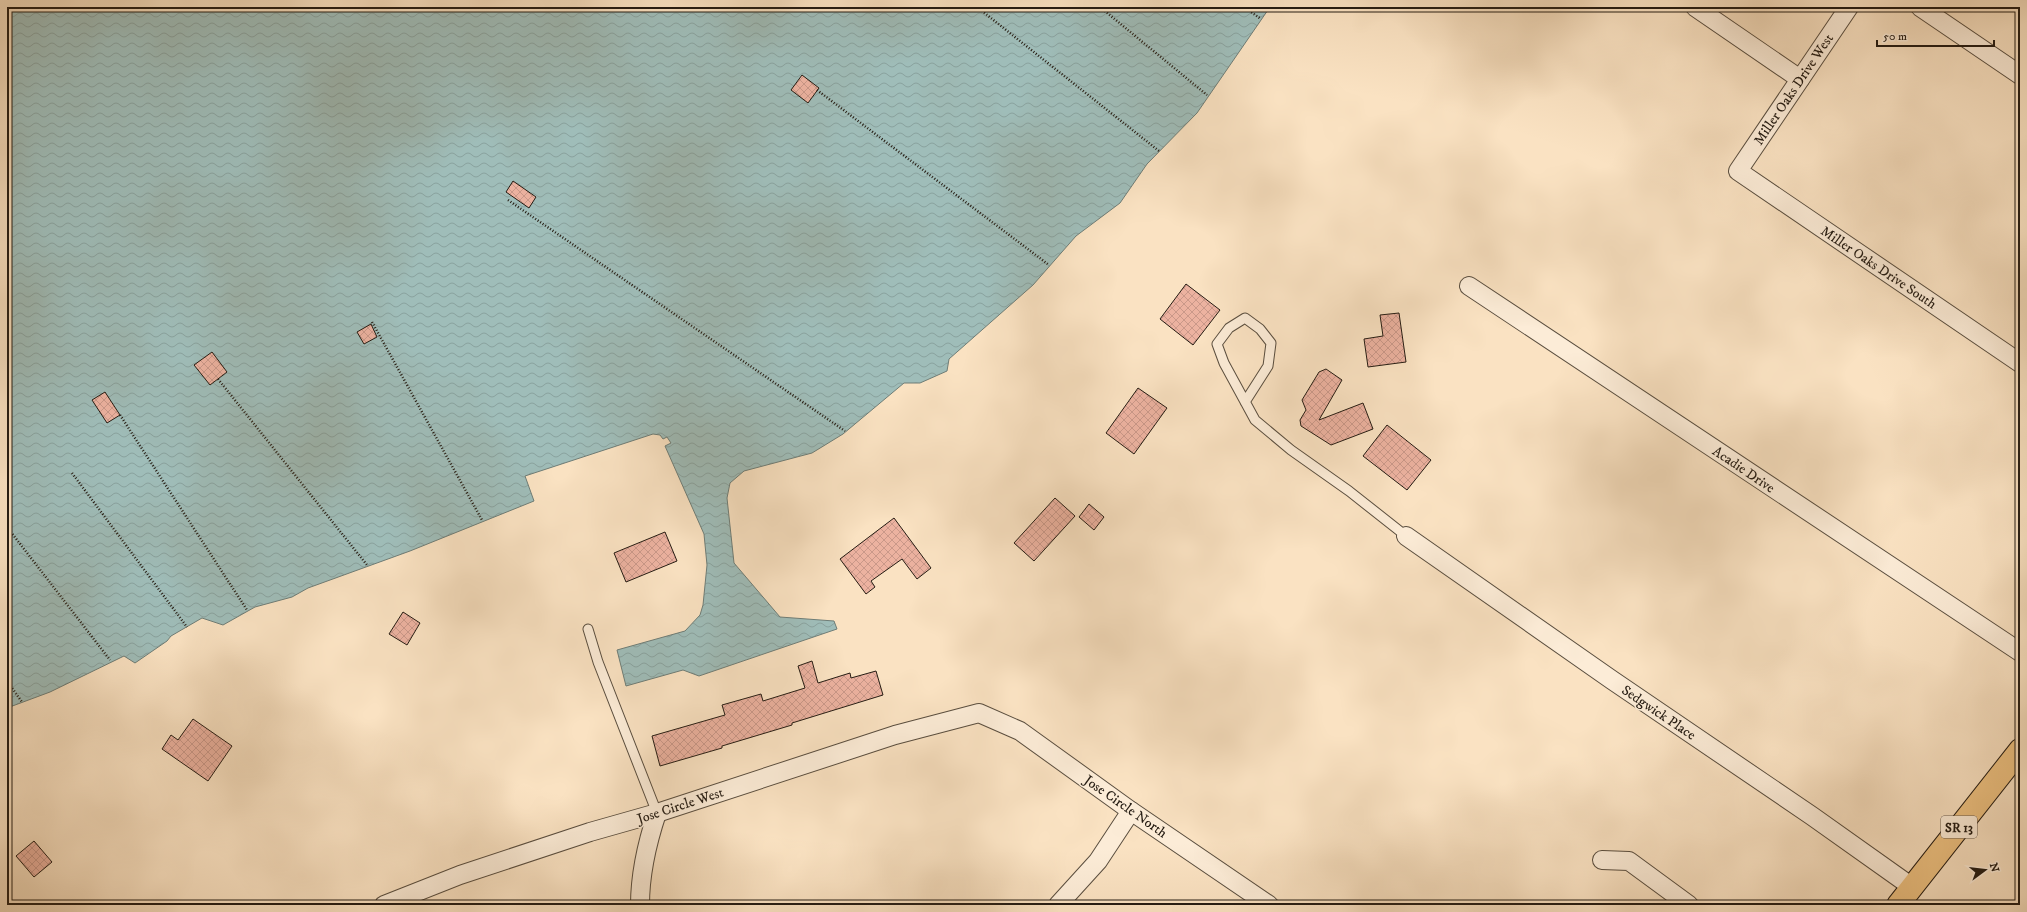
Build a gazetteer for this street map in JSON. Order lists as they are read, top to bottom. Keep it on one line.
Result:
{"streets":{"main road":["SR 13"],"street":["Miller Oaks Drive West","Miller Oaks Drive South","Acadie Drive","Sedgwick Place","Jose Circle West","Jose Circle North"]},"crossings":[["Miller Oaks Drive West","Miller Oaks Drive South"],["Sedgwick Place","SR 13"],["Jose Circle West","Jose Circle North"]],"scale_bar":"50 m","north":"right"}
